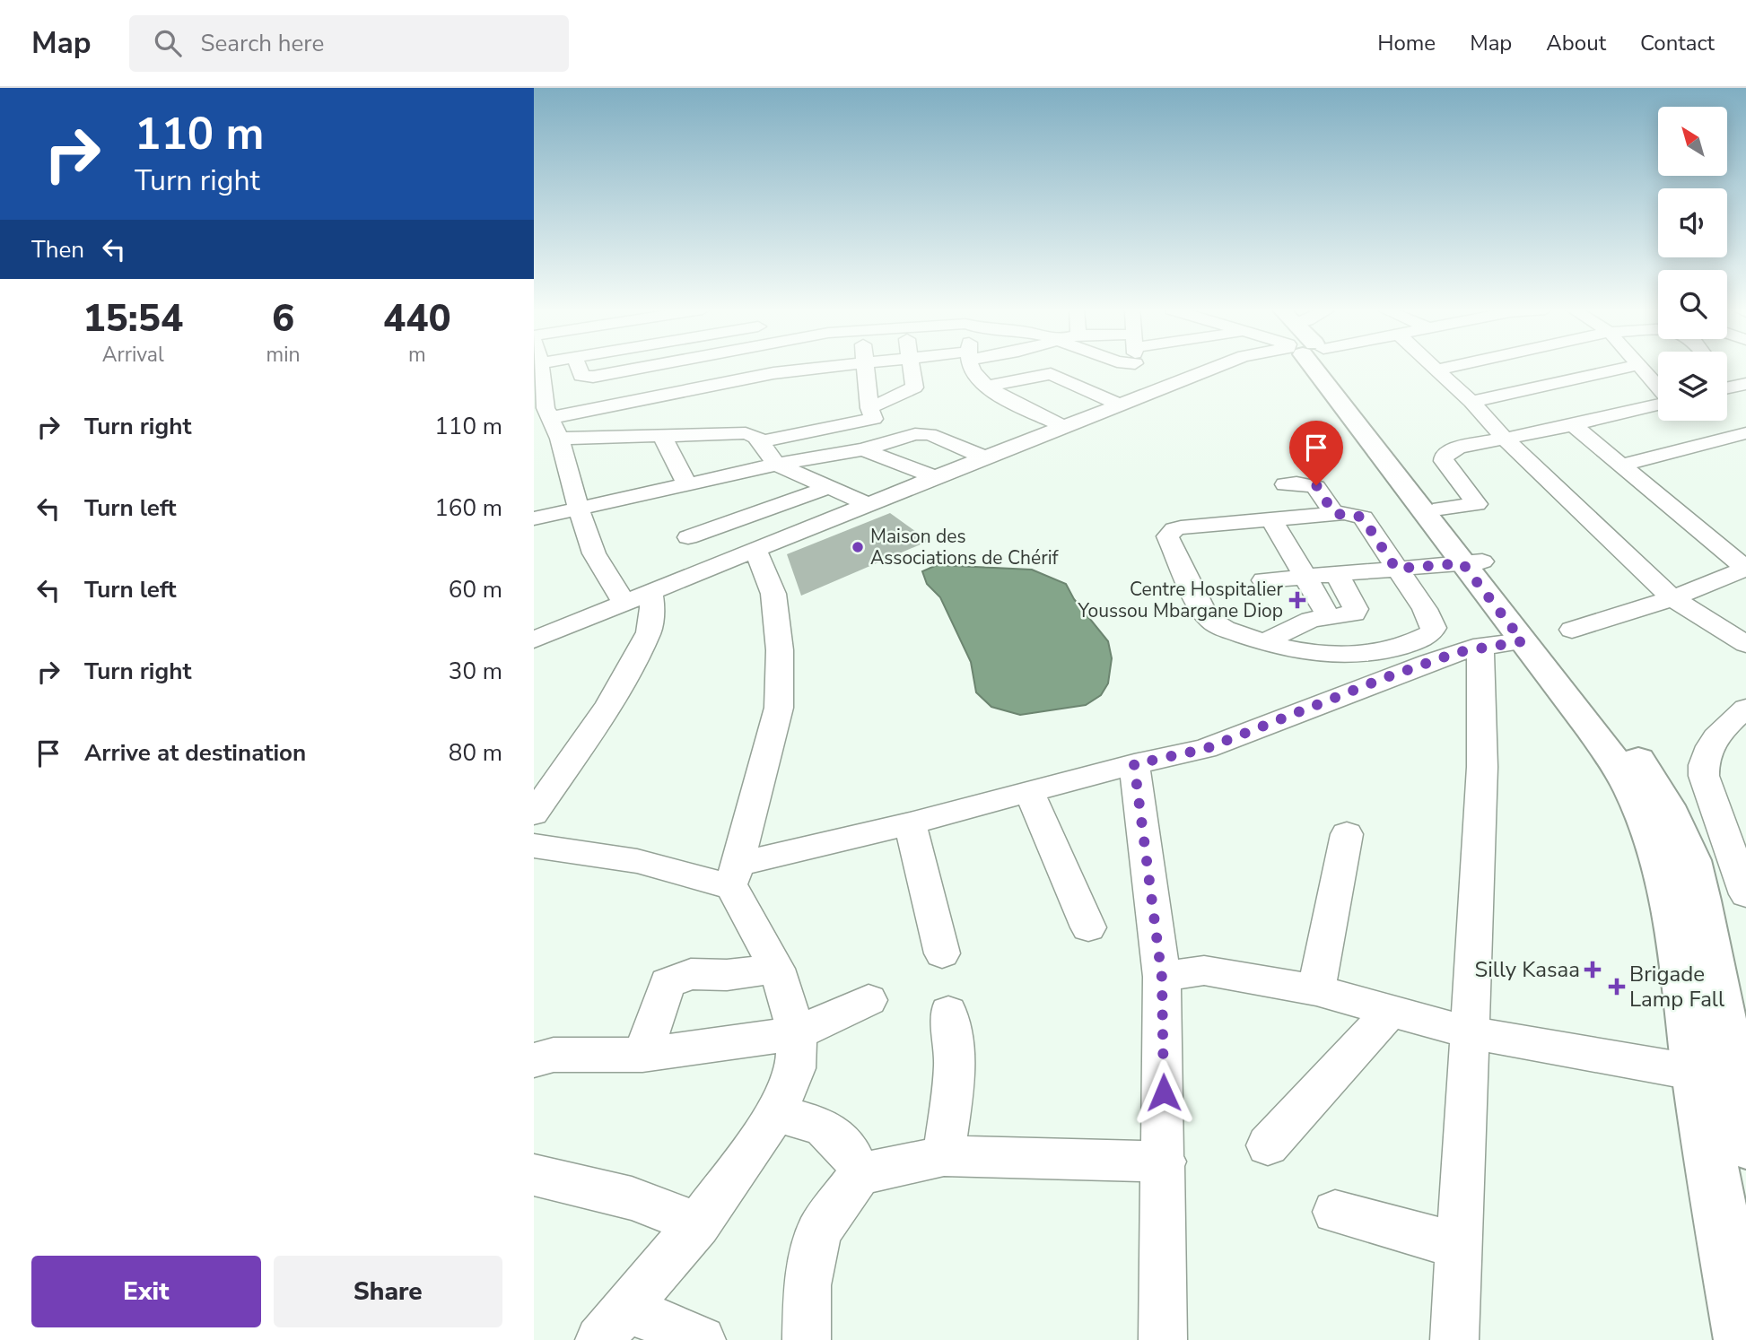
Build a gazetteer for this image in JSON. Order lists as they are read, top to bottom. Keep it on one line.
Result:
{"places":{"other":["Maison des Associations de Chérif"],"health":["Centre Hospitalier Youssou Mbargane Diop","Silly Kasaa","Brigade Lamp Fall"]},"north":"top left","page":{"header":"Map","search":"Search here","nav":["Home","Map","About","Contact"],"turn":["110 m","Turn right"],"then":"Then","eta":["15:54","Arrival","6","min","440","m"],"list":[{"name":"Turn right","value":"110 m"},{"name":"Turn left","value":"160 m"},{"name":"Turn left","value":"60 m"},{"name":"Turn right","value":"30 m"},{"name":"Arrive at destination","value":"80 m"}],"buttons":["Exit","Share"]}}
